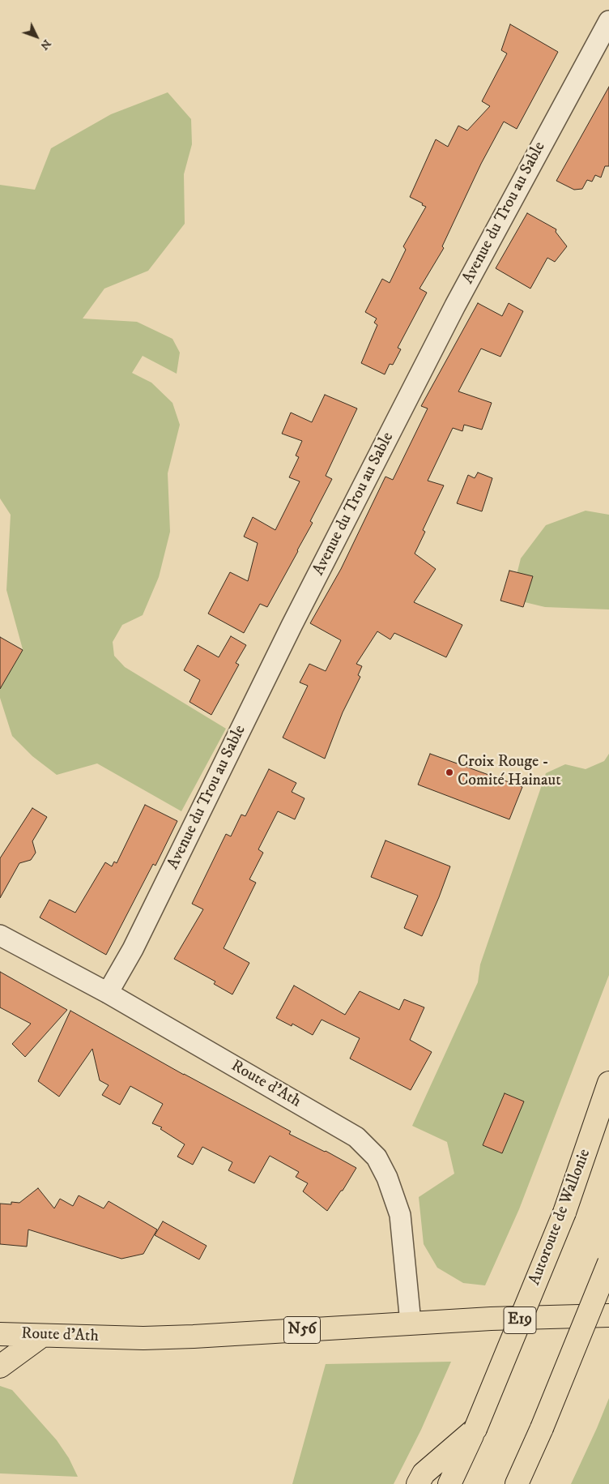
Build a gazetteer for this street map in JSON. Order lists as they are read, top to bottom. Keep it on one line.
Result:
{"streets":{"main road":["Route d'Ath","Autoroute de Wallonie","E19","N56"],"street":["Avenue du Trou au Sable"]},"crossings":[["Avenue du Trou au Sable","Route d'Ath"]],"places":["Croix Rouge - Comité Hainaut"],"north":"bottom right"}
